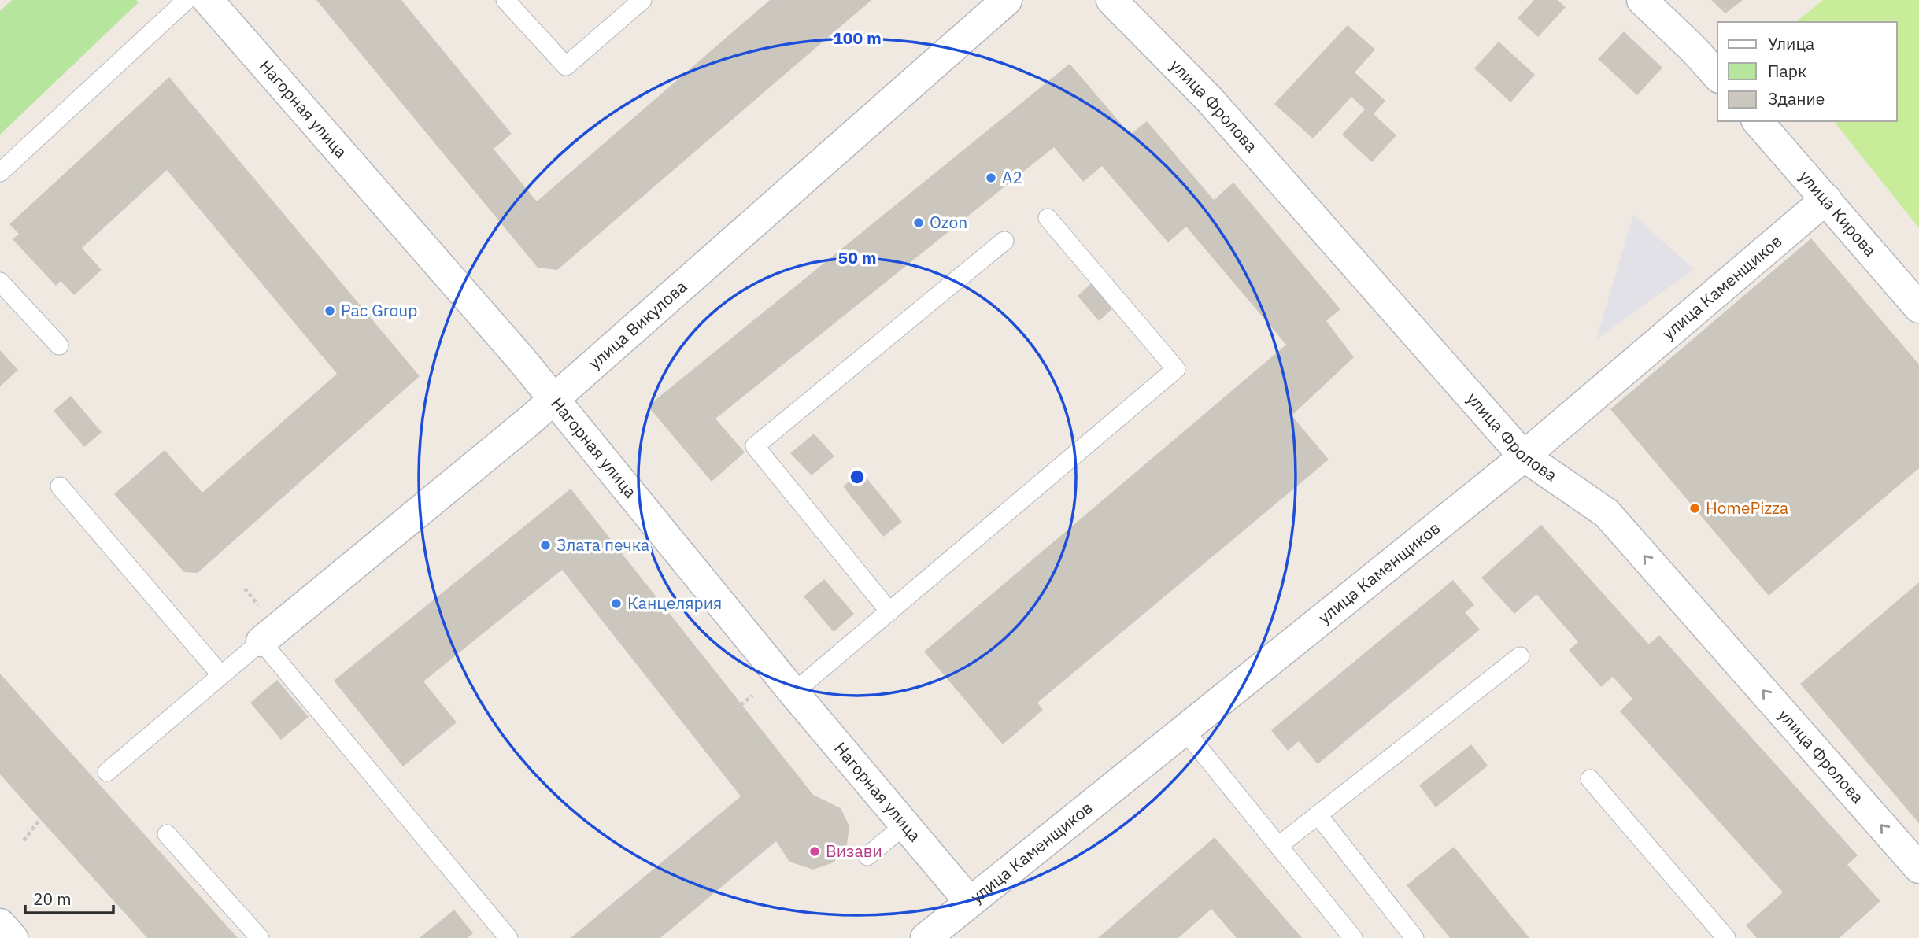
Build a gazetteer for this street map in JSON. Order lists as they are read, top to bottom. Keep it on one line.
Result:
{"streets":{"street":["улица Фролова","Нагорная улица","улица Кирова","улица Каменщиков","улица Викулова"]},"crossings":[["улица Фролова","улица Каменщиков"],["Нагорная улица","улица Каменщиков"],["Нагорная улица","улица Викулова"],["улица Кирова","улица Каменщиков"]],"one_way":["улица Фролова"],"places":["А2","Ozon","Pac Group","HomePizza","Злата печка","Канцелярия","Визави"],"legend":["Улица","Парк","Здание"],"scale_bar":"20 m","rings":["100 m","50 m"]}
